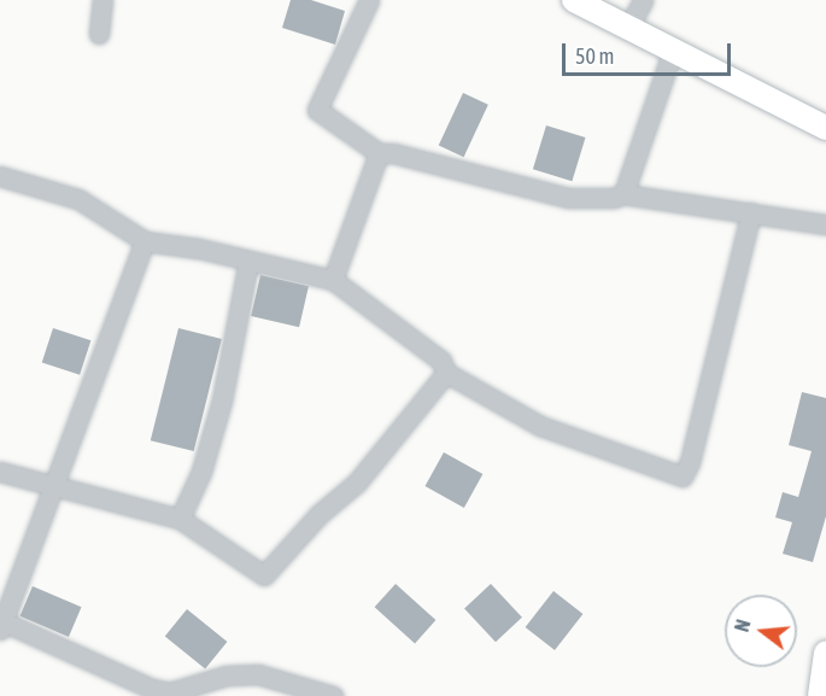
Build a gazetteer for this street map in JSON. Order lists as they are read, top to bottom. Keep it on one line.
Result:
{"scale_bar":"50 m","north":"left"}
